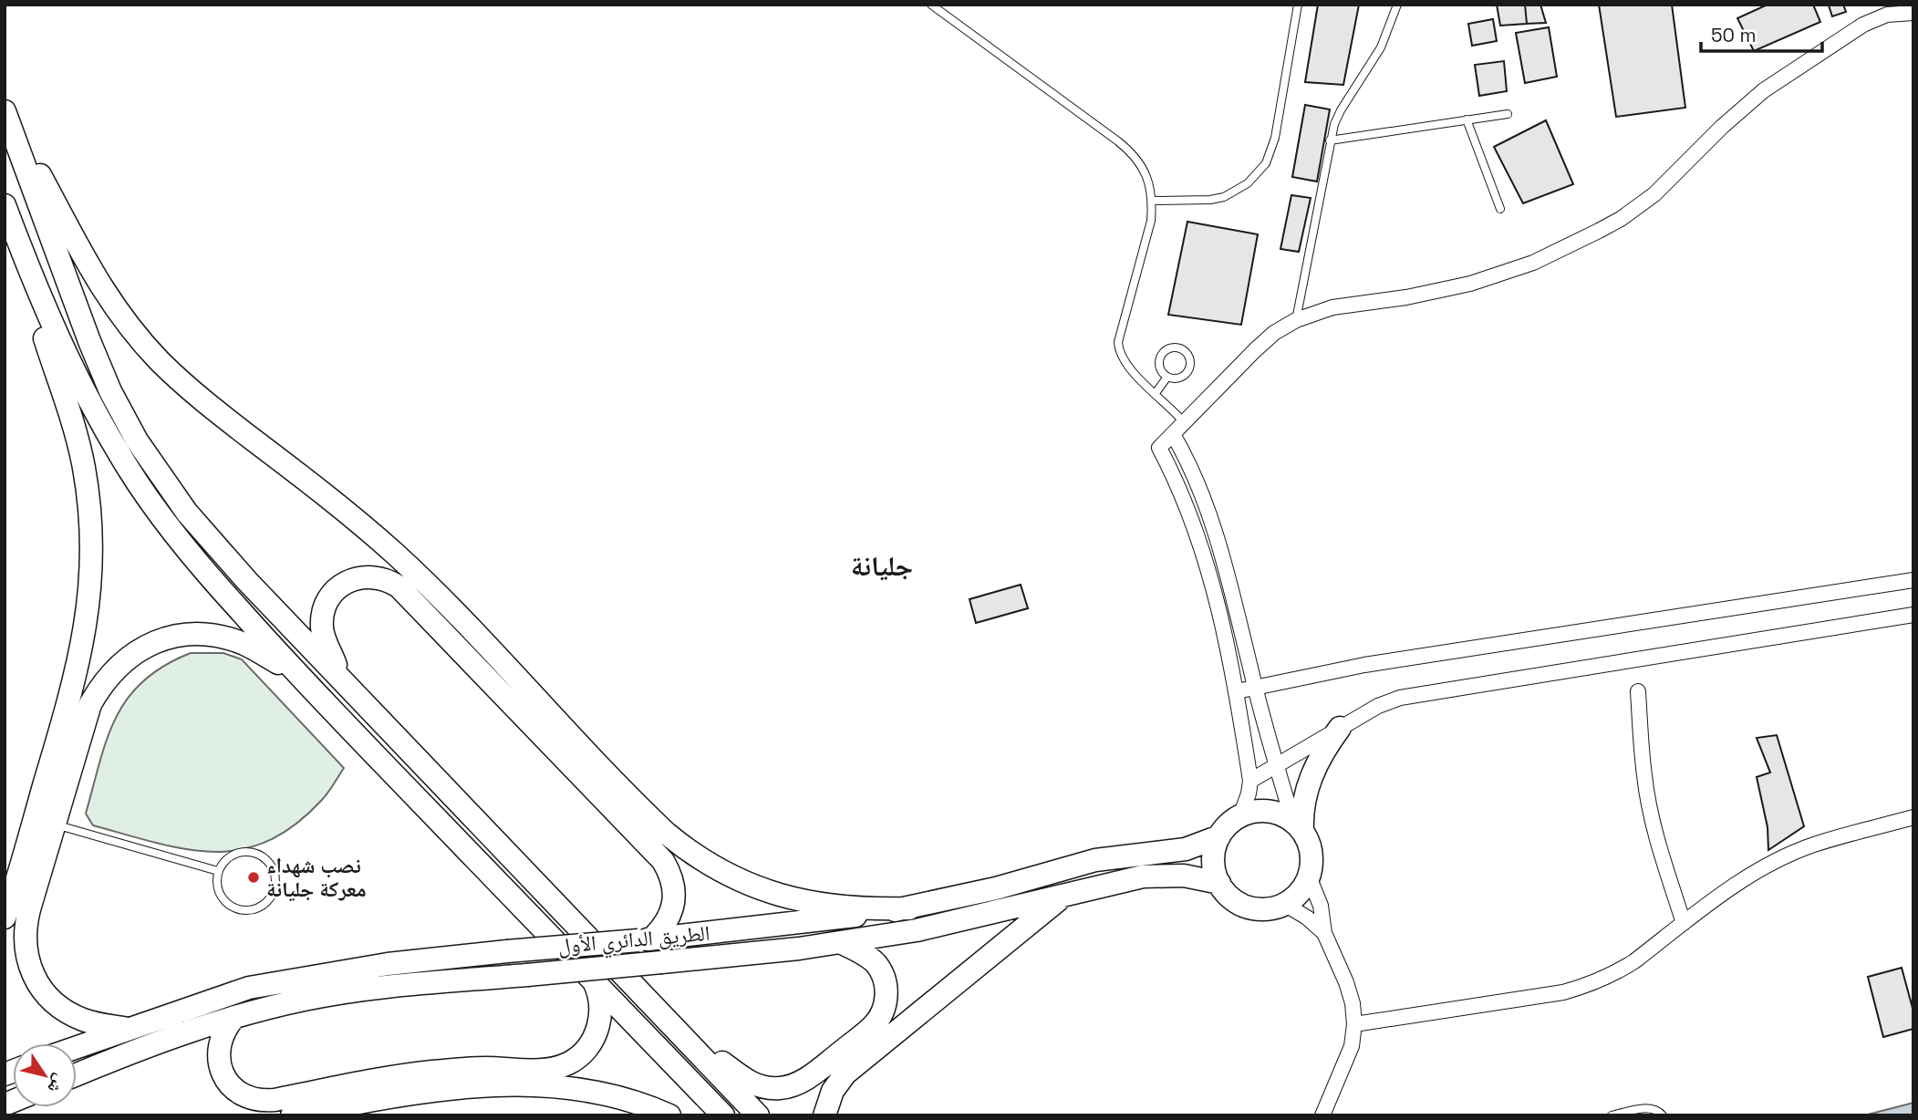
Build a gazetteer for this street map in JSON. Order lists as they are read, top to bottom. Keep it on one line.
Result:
{"streets":{"main road":["الطريق الدائري الأول"]},"districts":["جليانة"],"places":["نصب شهداء معركة جليانة"],"scale_bar":"50 m","north":"bottom right"}
